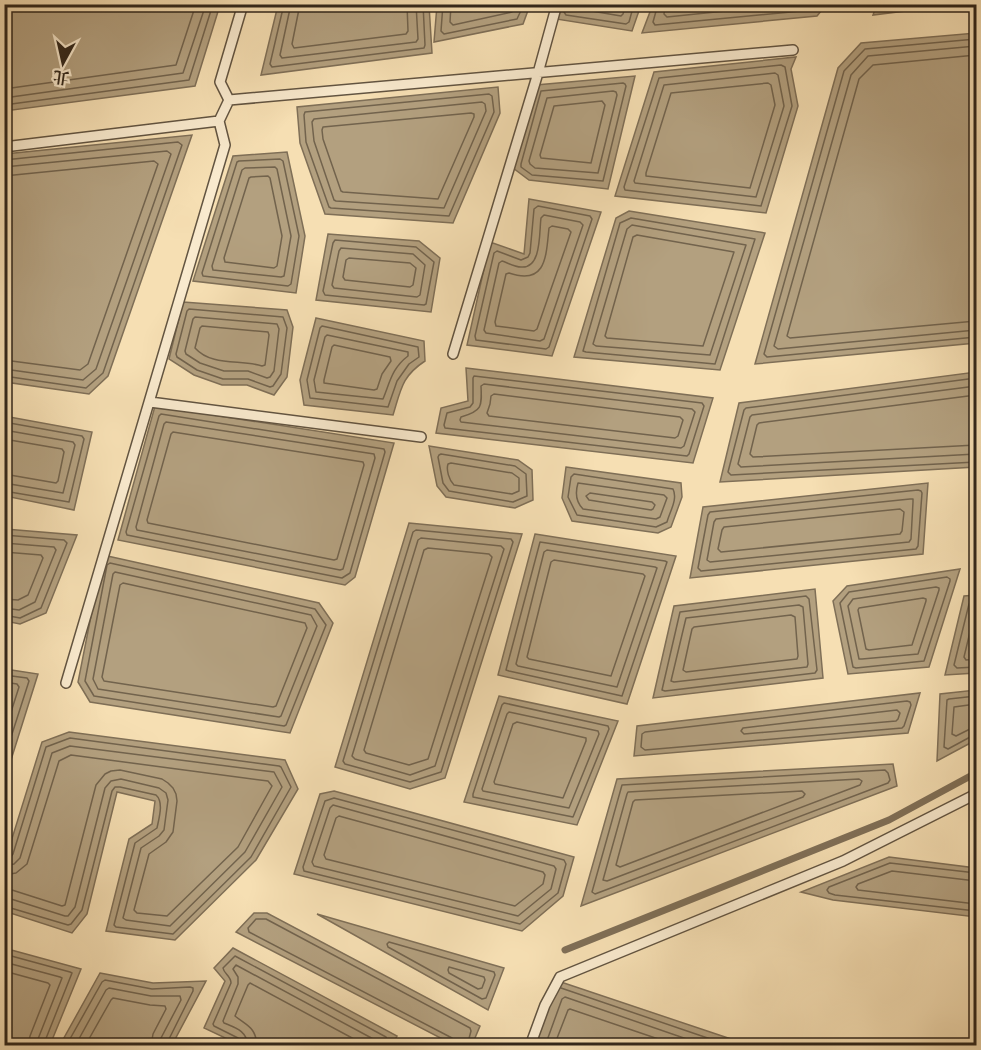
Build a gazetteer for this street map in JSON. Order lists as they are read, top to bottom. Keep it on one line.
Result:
{"north":"bottom"}
